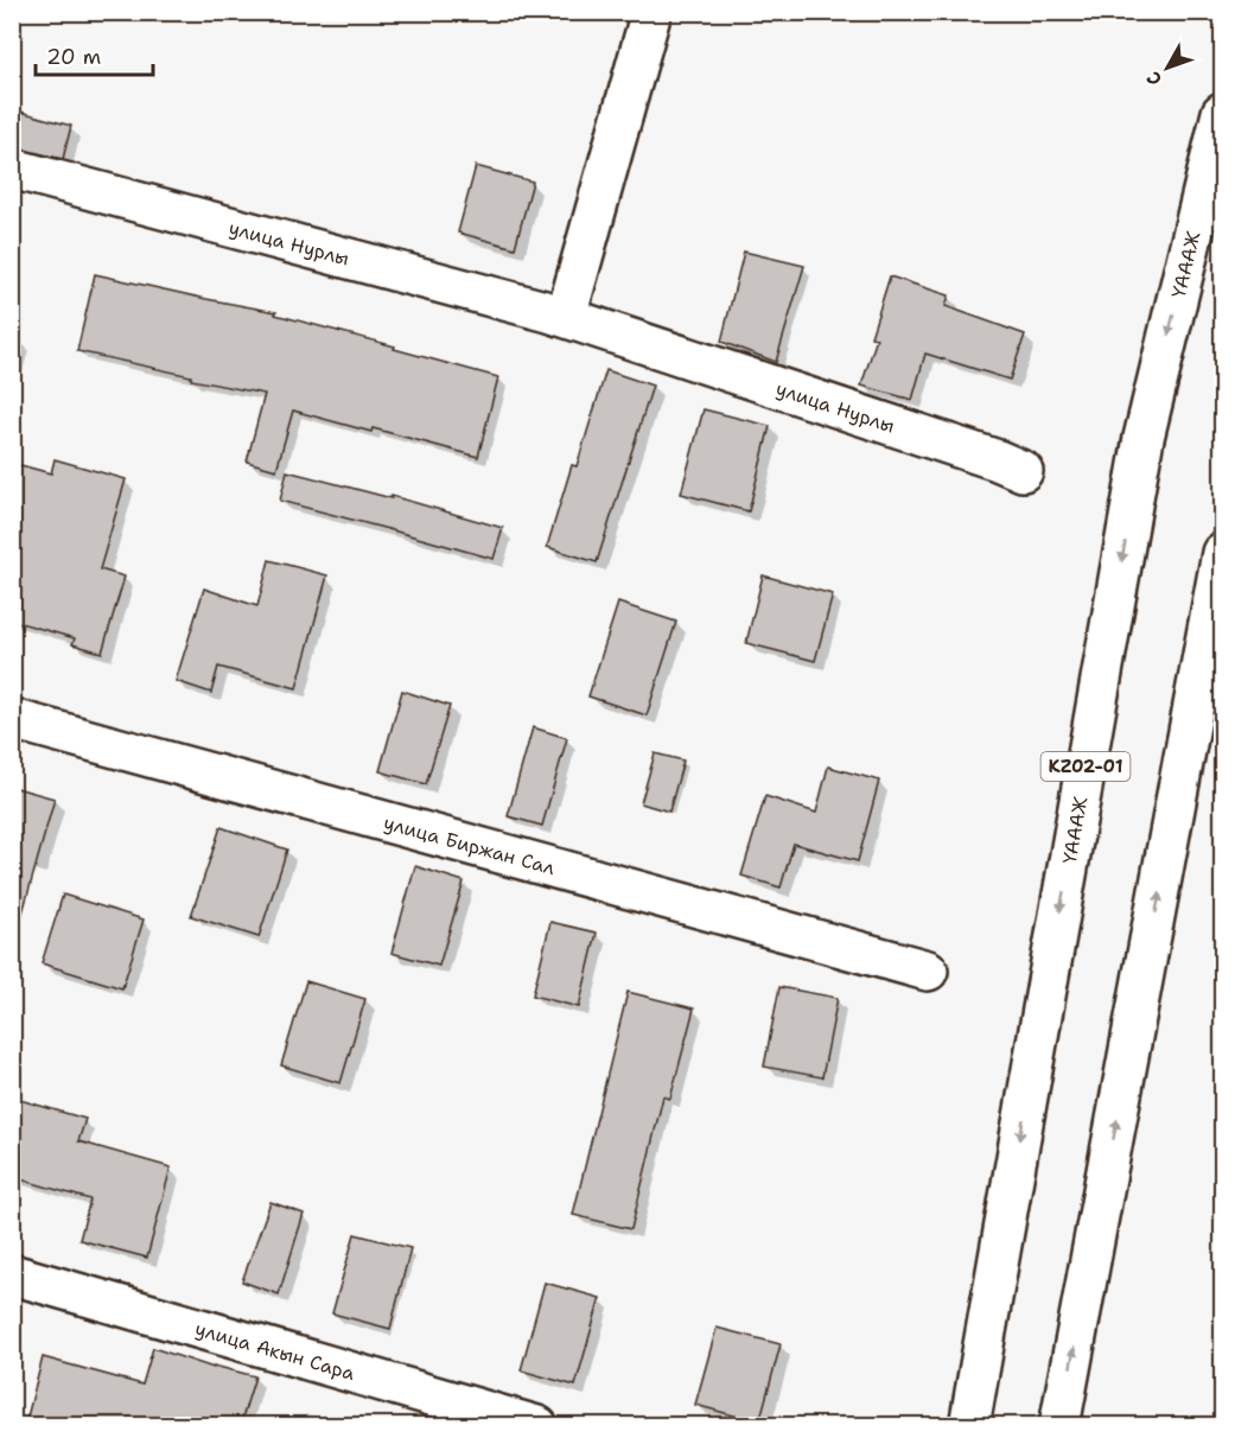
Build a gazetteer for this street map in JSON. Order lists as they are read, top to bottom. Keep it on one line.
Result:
{"streets":{"main road":["улица Нурлы","ҮАААЖ","KZ02-01","улица Биржан Сал","улица Акын Сара"]},"scale_bar":"20 m","north":"bottom left"}
